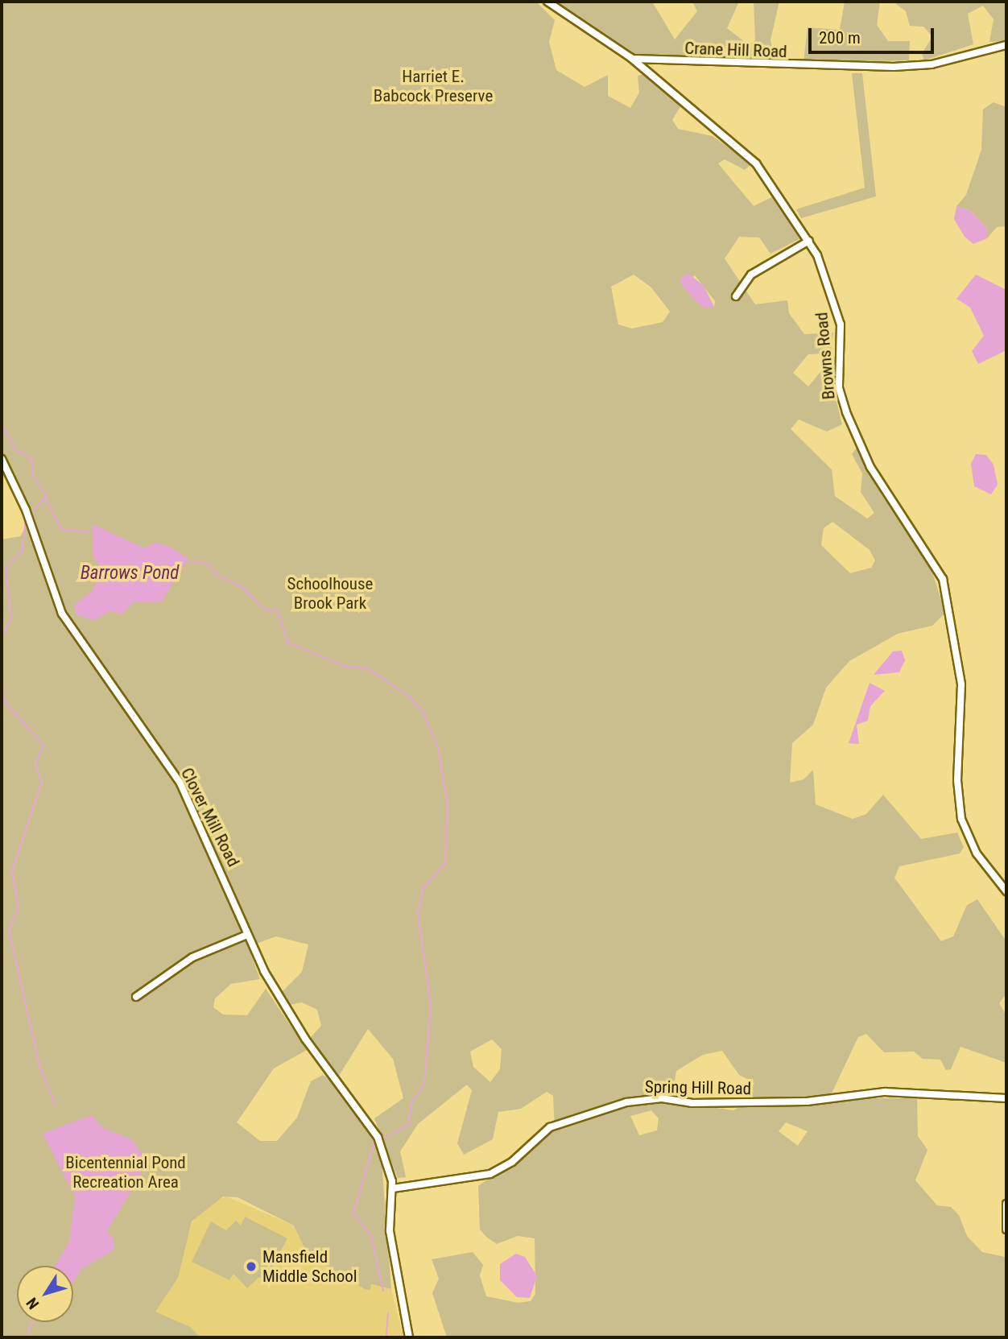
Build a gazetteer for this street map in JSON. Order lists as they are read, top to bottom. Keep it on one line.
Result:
{"streets":{"street":["Crane Hill Road","Browns Road","Clover Mill Road","Spring Hill Road"]},"crossings":[["Crane Hill Road","Browns Road"],["Clover Mill Road","Spring Hill Road"]],"water":["Barrows Pond"],"parks":["Harriet E. Babcock Preserve","Schoolhouse Brook Park","Bicentennial Pond Recreation Area"],"places":["Mansfield Middle School"],"scale_bar":"200 m","north":"bottom left"}
